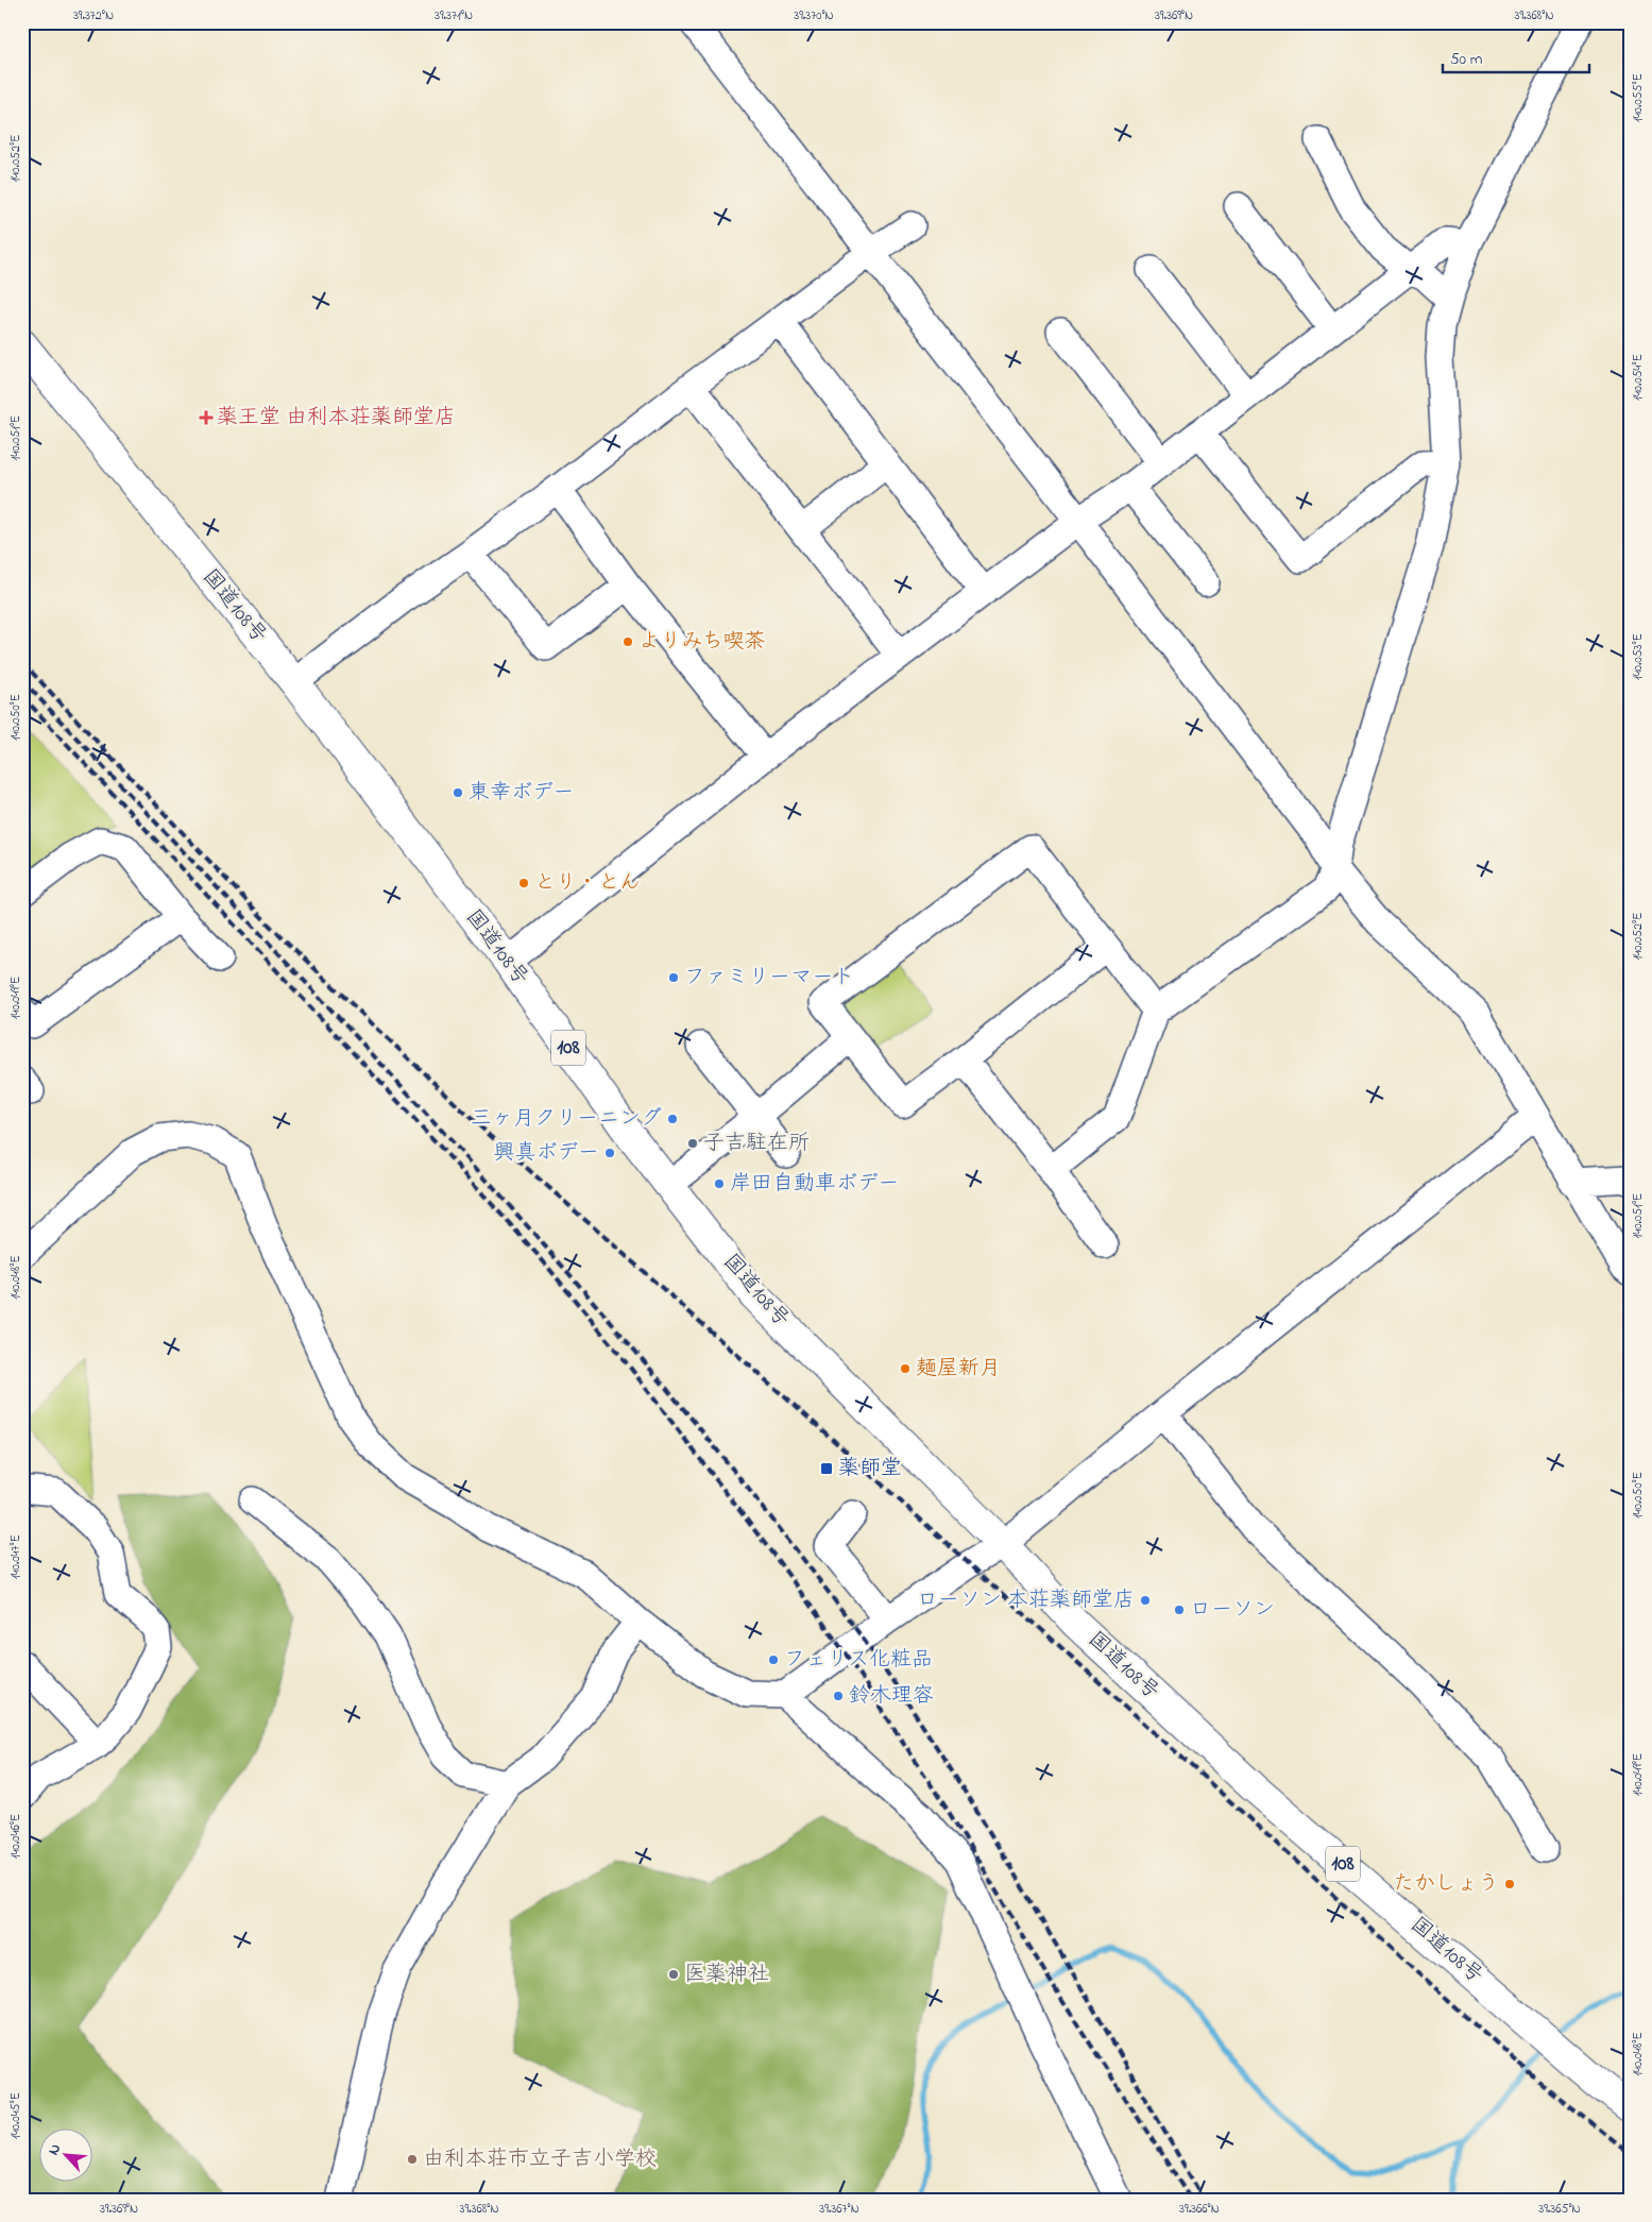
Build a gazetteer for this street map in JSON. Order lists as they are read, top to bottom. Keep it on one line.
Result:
{"streets":{"highway":["国道108号","108"]},"places":{"health":["薬王堂 由利本荘薬師堂店"],"other":["よりみち喫茶","東幸ボデー","とり・とん","ファミリーマート","三ヶ月クリーニング","子吉駐在所","興真ボデー","岸田自動車ボデー","麺屋新月","ローソン 本荘薬師堂店","ローソン","フェリス化粧品","鈴木理容","たかしょう","医薬神社","由利本荘市立子吉小学校"],"transit":["薬師堂"]},"scale_bar":"50 m","north":"top left","coordinates":["39.372°N","39.371°N","39.370°N","39.369°N","39.368°N","140.055°E","140.052°E","140.054°E","140.051°E","140.053°E","140.050°E","140.049°E","140.048°E","140.047°E","140.046°E","140.045°E","39.367°N","39.366°N","39.365°N"]}
